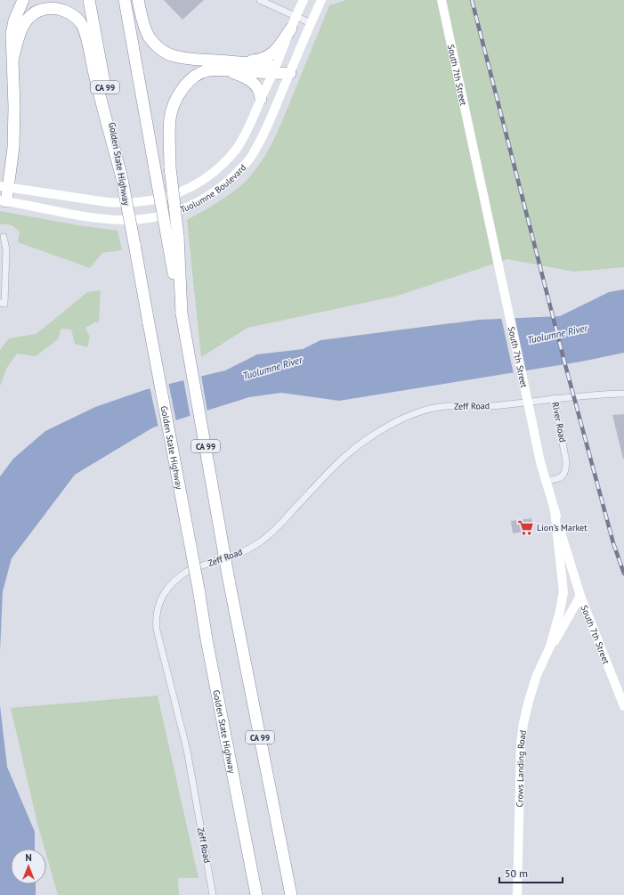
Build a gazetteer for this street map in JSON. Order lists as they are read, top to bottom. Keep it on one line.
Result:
{"streets":{"highway":["CA 99","Golden State Highway"],"street":["South 7th Street","Tuolumne Boulevard","Zeff Road","River Road","Crows Landing Road"]},"crossings":[["South 7th Street","River Road"],["South 7th Street","Crows Landing Road"],["Zeff Road","River Road"]],"water":["Tuolumne River"],"places":{"supermarket":["Lion's Market"]},"scale_bar":"50 m","north":"top"}
